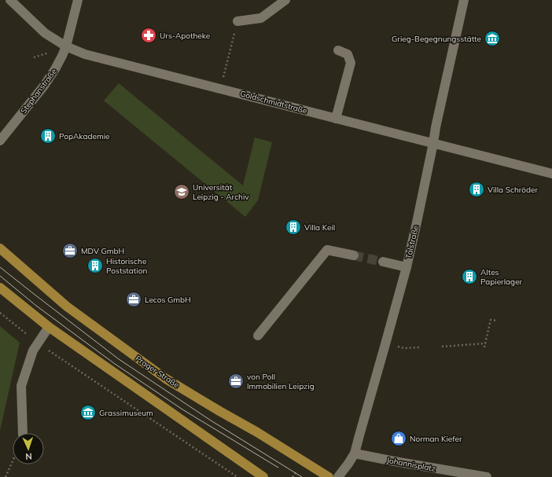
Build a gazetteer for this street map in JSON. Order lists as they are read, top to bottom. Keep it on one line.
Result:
{"streets":{"main road":["Prager Straße"],"street":["Stephanstraße","Goldschmidtstraße","Talstraße","Johannisplatz"]},"crossings":[["Stephanstraße","Goldschmidtstraße"],["Goldschmidtstraße","Talstraße"],["Talstraße","Johannisplatz"]],"places":{"pharmacy":["Urs-Apotheke"],"museum":["Grieg-Begegnungsstätte","Grassimuseum"],"building":["PopAkademie","Villa Schröder","Villa Keil","Historische Poststation","Altes Papierlager"],"school or university":["Universität Leipzig - Archiv"],"office":["MDV GmbH","Lecos GmbH","von Poll Immobilien Leipzig"],"shop":["Norman Kiefer"]},"north":"bottom"}
